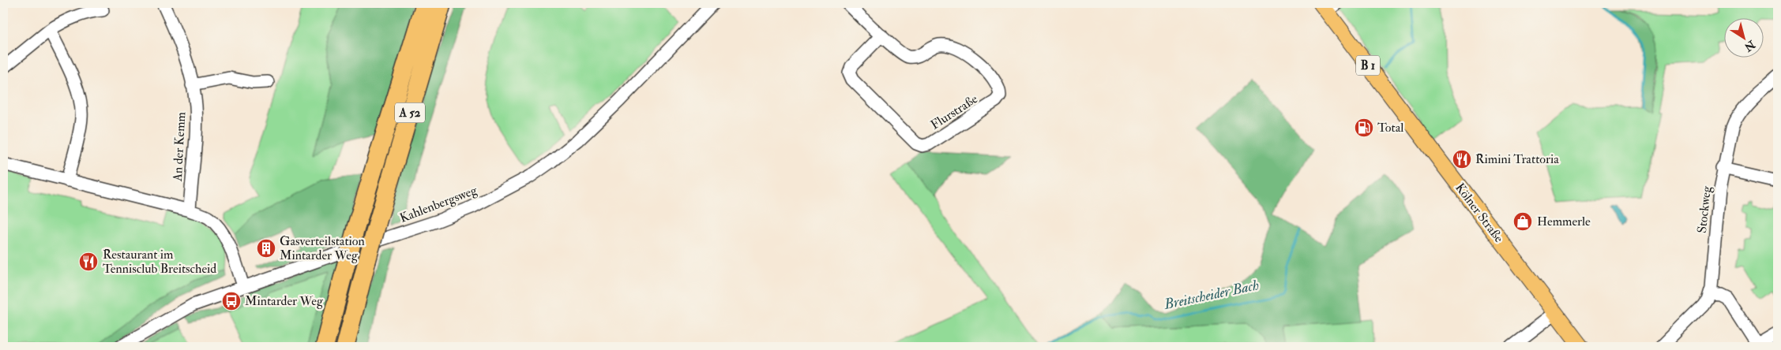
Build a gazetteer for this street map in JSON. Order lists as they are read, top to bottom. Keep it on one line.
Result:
{"streets":{"highway":["A 52"],"main road":["B 1","Kölner Straße"],"street":["Flurstraße","An der Kemm","Kahlenbergsweg","Stockweg"]},"water":["Breitscheider Bach"],"places":{"fuel station":["Total"],"restaurant":["Rimini Trattoria","Restaurant im Tennisclub Breitscheid"],"shop":["Hemmerle"],"building":["Gasverteilstation Mintarder Weg"],"bus stop":["Mintarder Weg"]},"north":"bottom right"}
